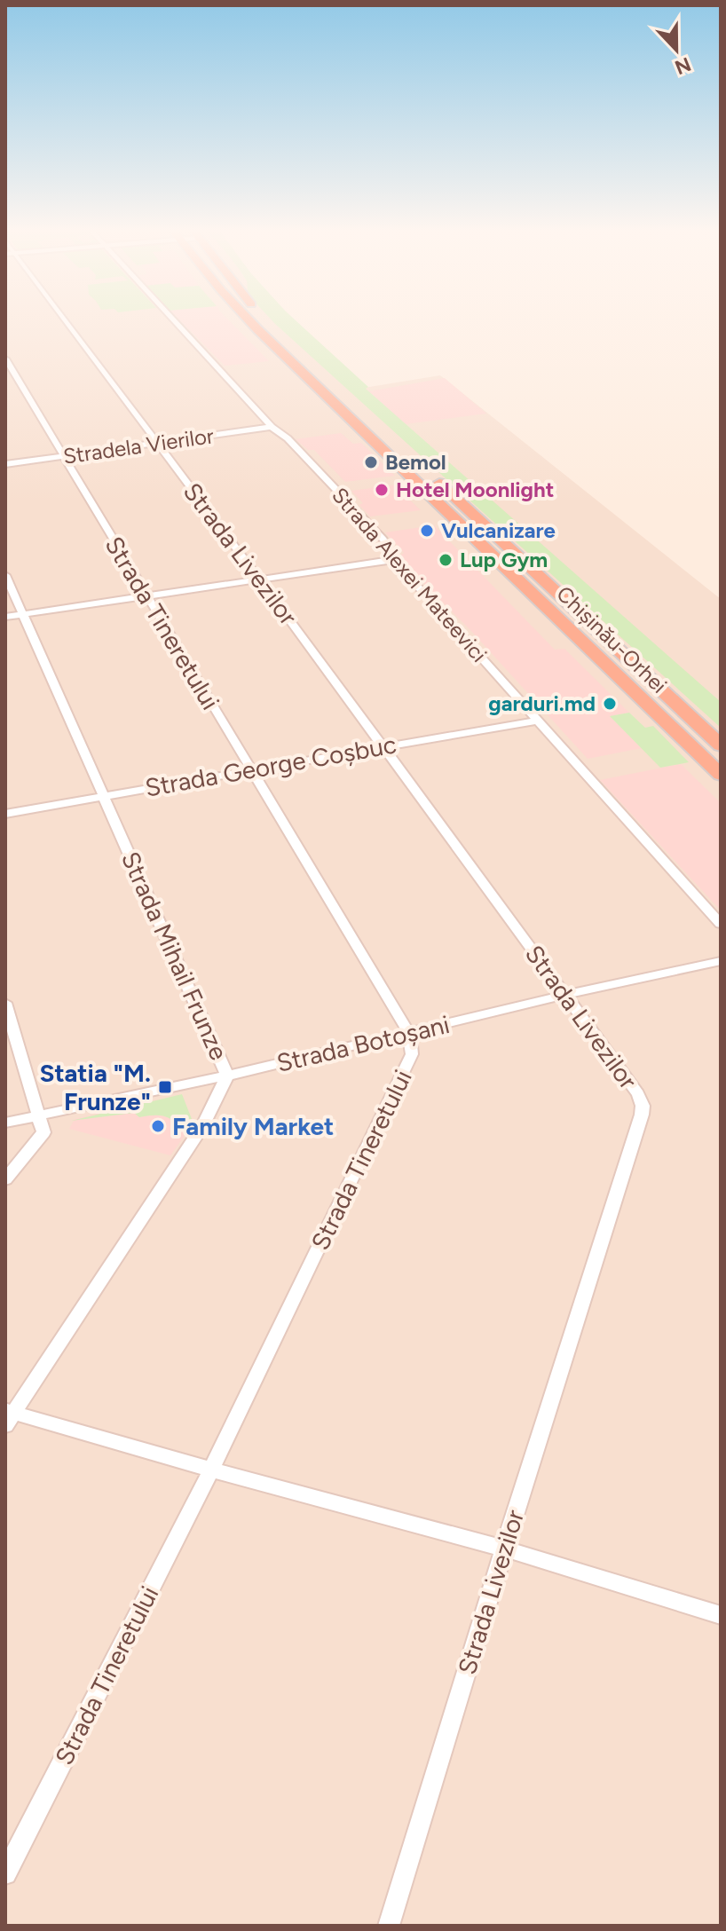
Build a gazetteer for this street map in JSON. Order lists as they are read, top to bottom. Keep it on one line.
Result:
{"streets":{"highway":["Chișinău-Orhei"],"street":["Stradela Vierilor","Strada Livezilor","Strada Alexei Mateevici","Strada Tineretului","Strada George Coșbuc","Strada Mihail Frunze","Strada Botoșani"]},"crossings":[["Stradela Vierilor","Strada Livezilor"],["Stradela Vierilor","Strada Alexei Mateevici"],["Stradela Vierilor","Strada Tineretului"],["Strada Livezilor","Strada George Coșbuc"],["Strada Livezilor","Strada Botoșani"],["Strada Alexei Mateevici","Strada George Coșbuc"],["Strada Tineretului","Strada George Coșbuc"],["Strada Tineretului","Strada Botoșani"],["Strada George Coșbuc","Strada Mihail Frunze"],["Strada Mihail Frunze","Strada Botoșani"]],"places":{"other":["Bemol","Hotel Moonlight","Vulcanizare","Lup Gym","garduri.md","Family Market"],"transit":["Statia \"M. Frunze\""]},"north":"bottom"}
